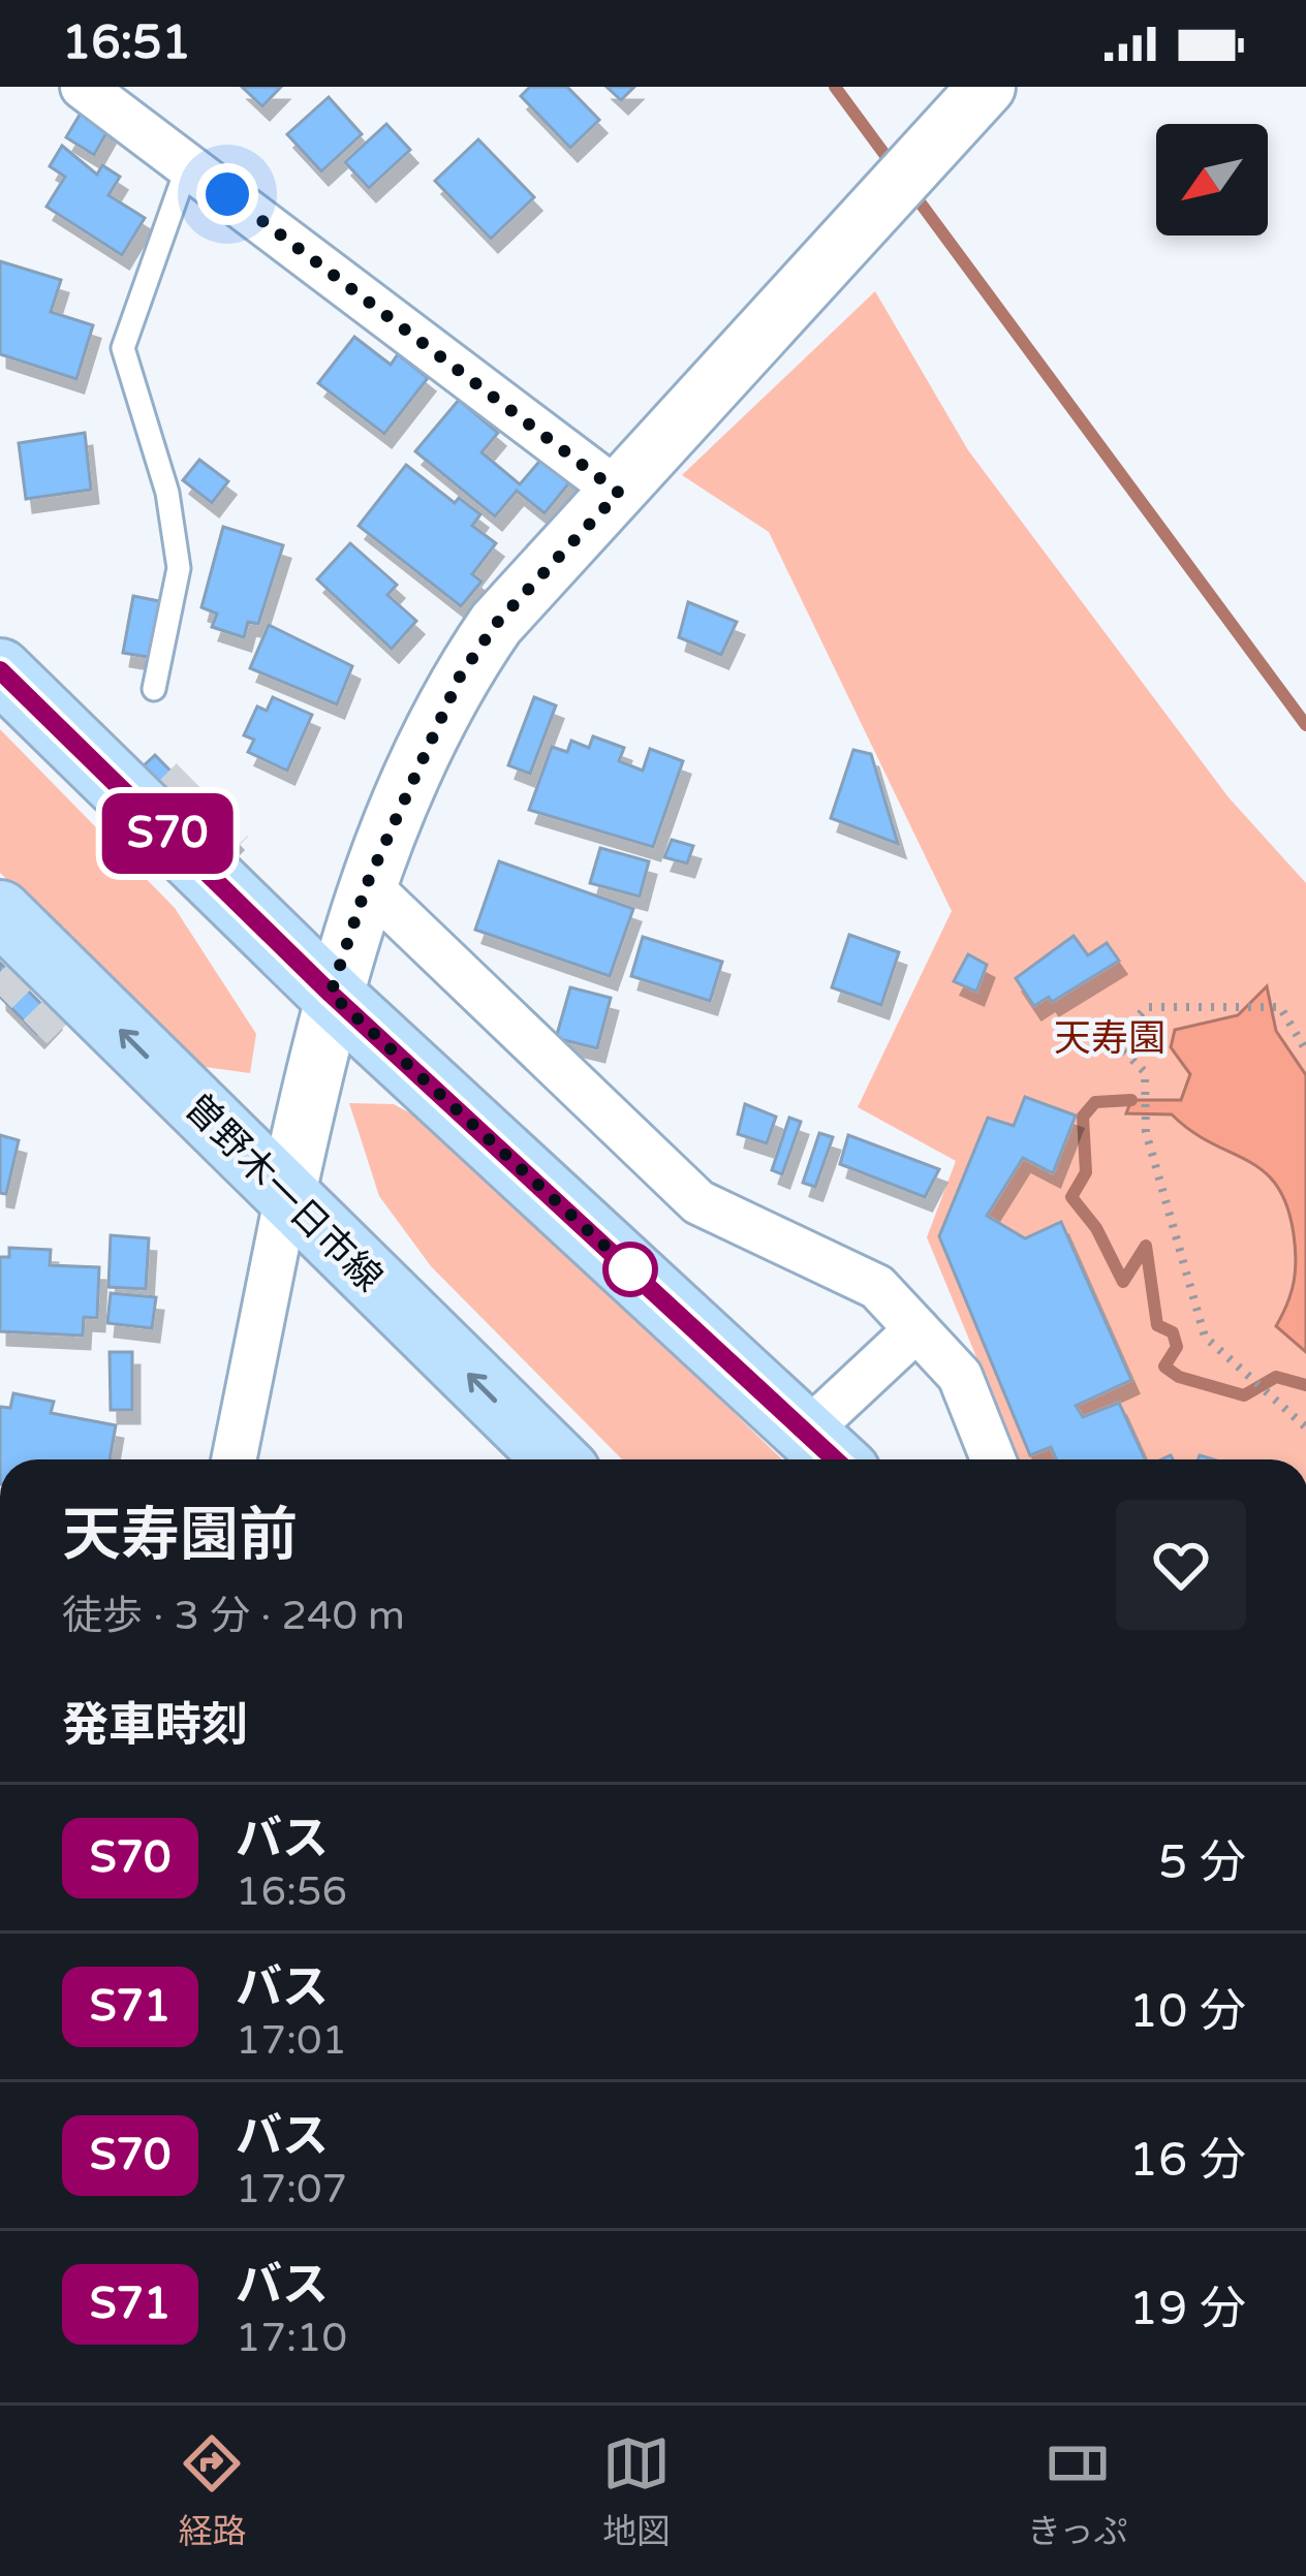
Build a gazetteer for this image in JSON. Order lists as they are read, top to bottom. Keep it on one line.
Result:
{"streets":{"main road":["曽野木一日市線"]},"parks":["天寿園"],"lines":["bus line S70"],"north":"bottom left","page":{"status":"16:51","on_map":"S70","heading":[["天寿園前","徒歩 · 3 分 · 240 m"],"発車時刻"],"list":[{"mark":"S70","name":"バス","note":"16:56","value":"5 分"},{"mark":"S71","name":"バス","note":"17:01","value":"10 分"},{"mark":"S70","name":"バス","note":"17:07","value":"16 分"},{"mark":"S71","name":"バス","note":"17:10","value":"19 分"}],"tabs":["経路","地図","きっぷ"]}}
